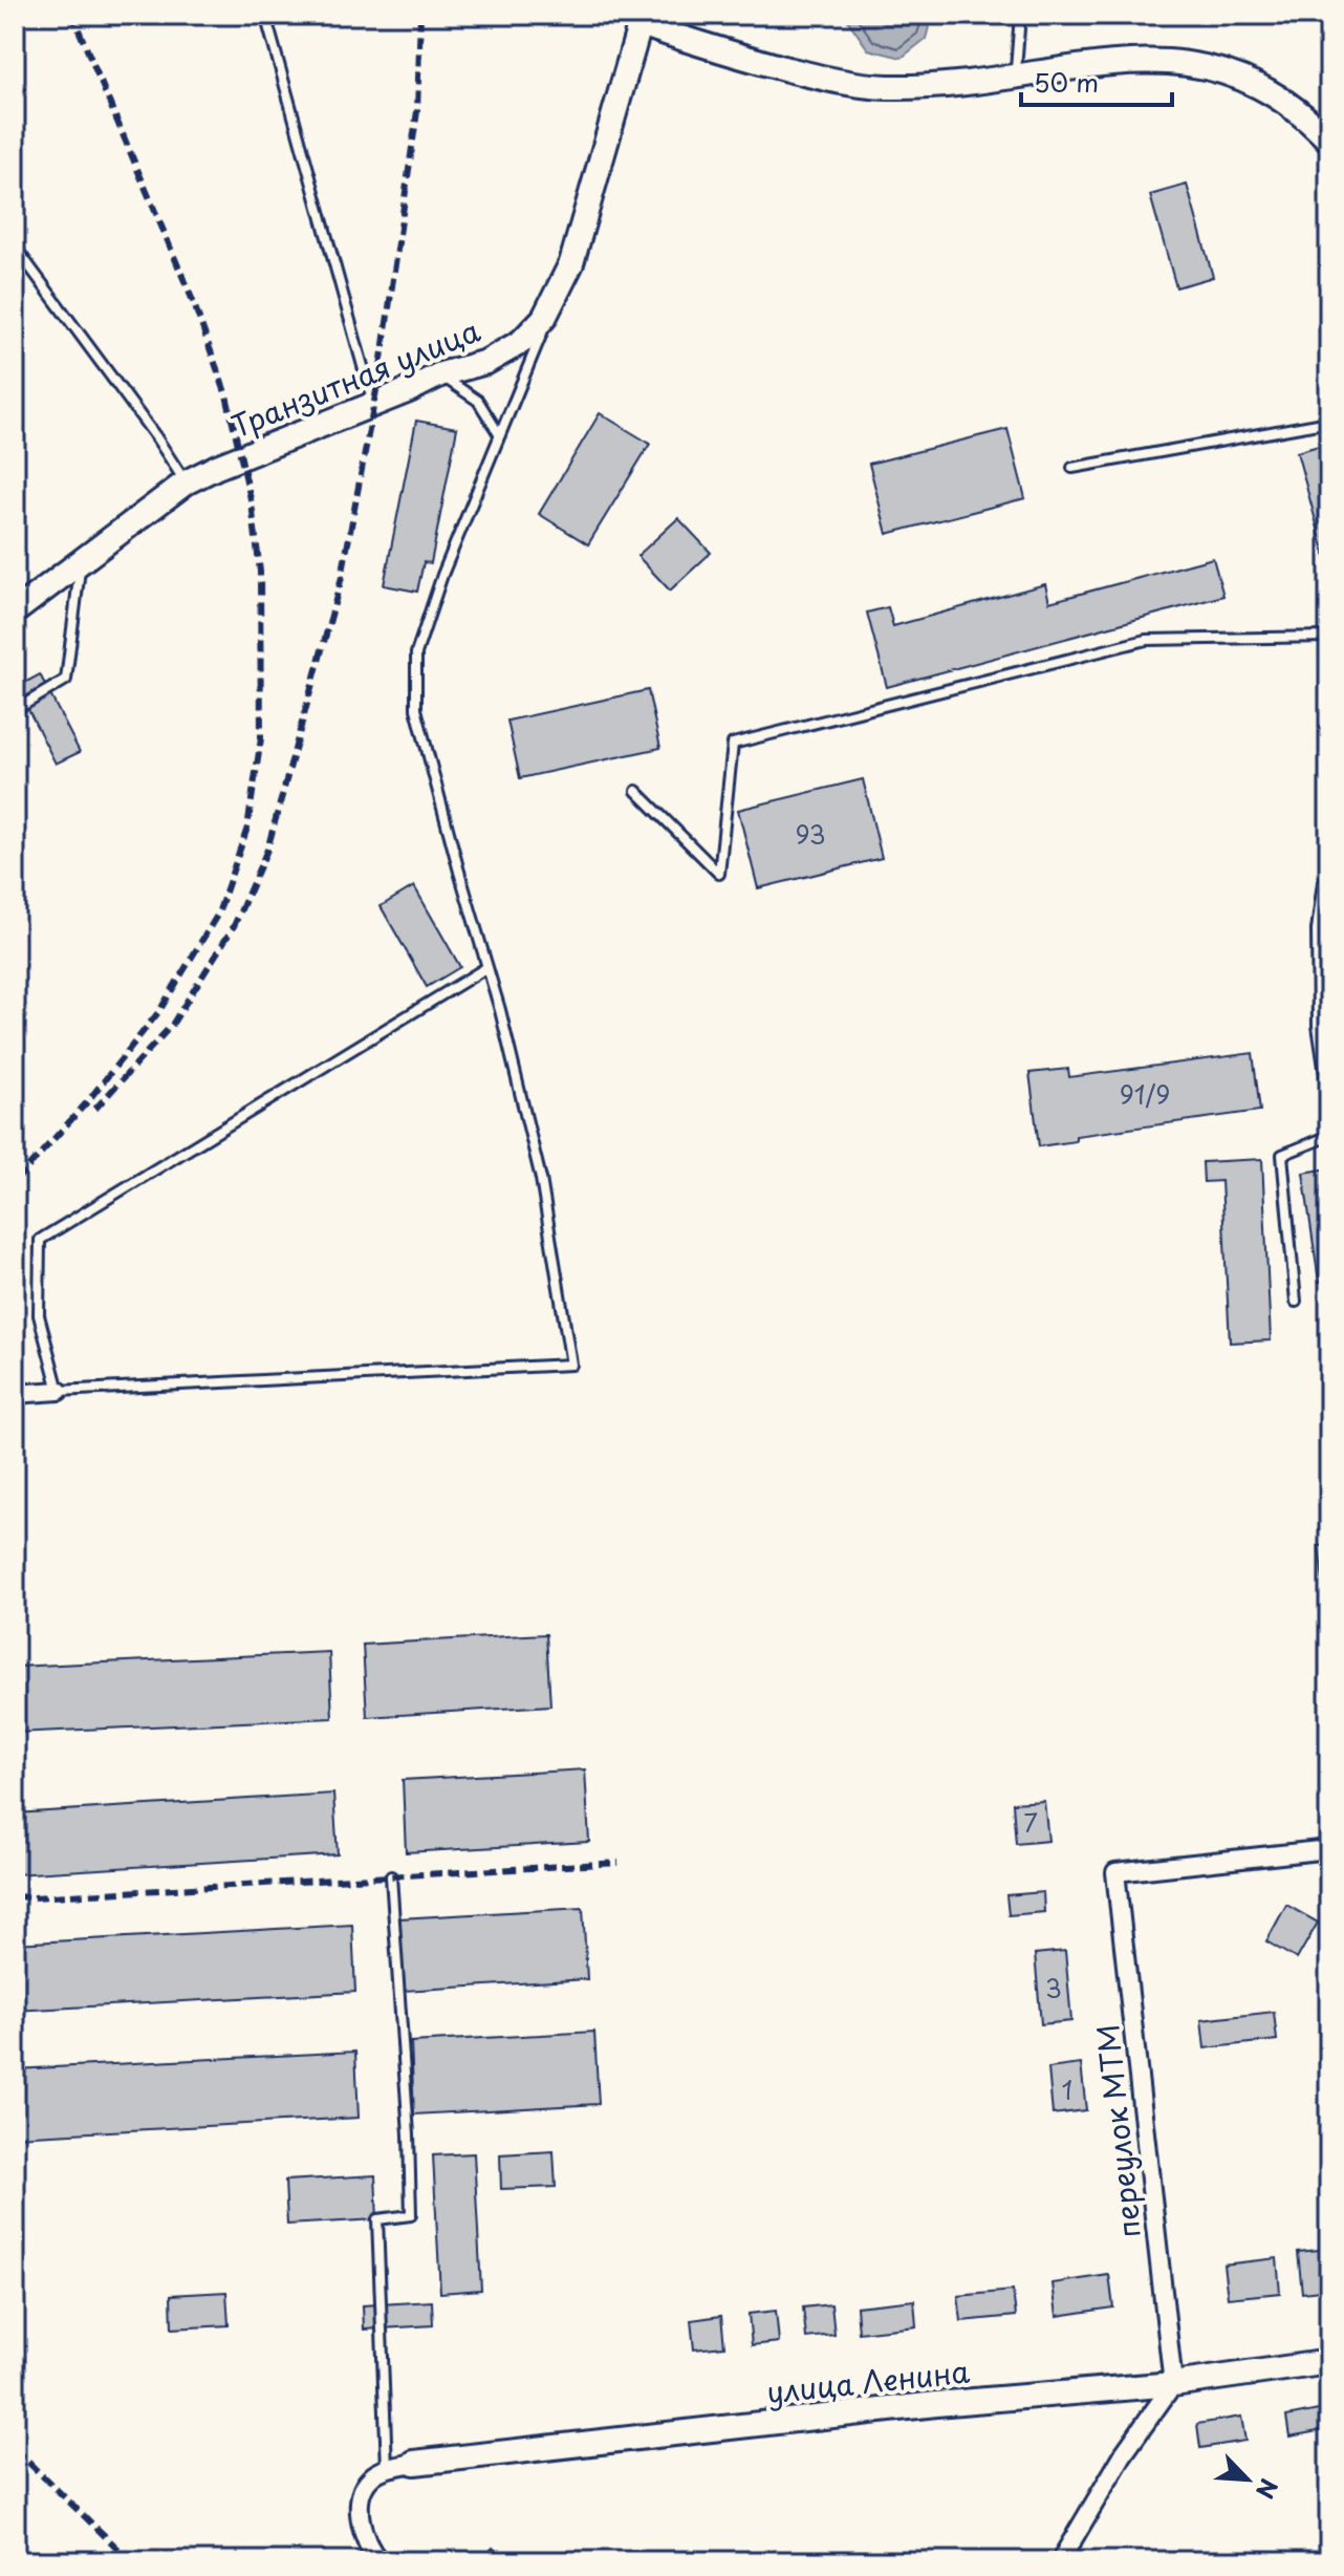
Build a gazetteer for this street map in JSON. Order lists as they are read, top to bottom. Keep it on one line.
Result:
{"streets":{"street":["Транзитная улица","переулок МТМ","улица Ленина"]},"crossings":[["переулок МТМ","улица Ленина"]],"house_numbers":["93","91/9","7","3","1"],"scale_bar":"50 m","north":"bottom right"}
